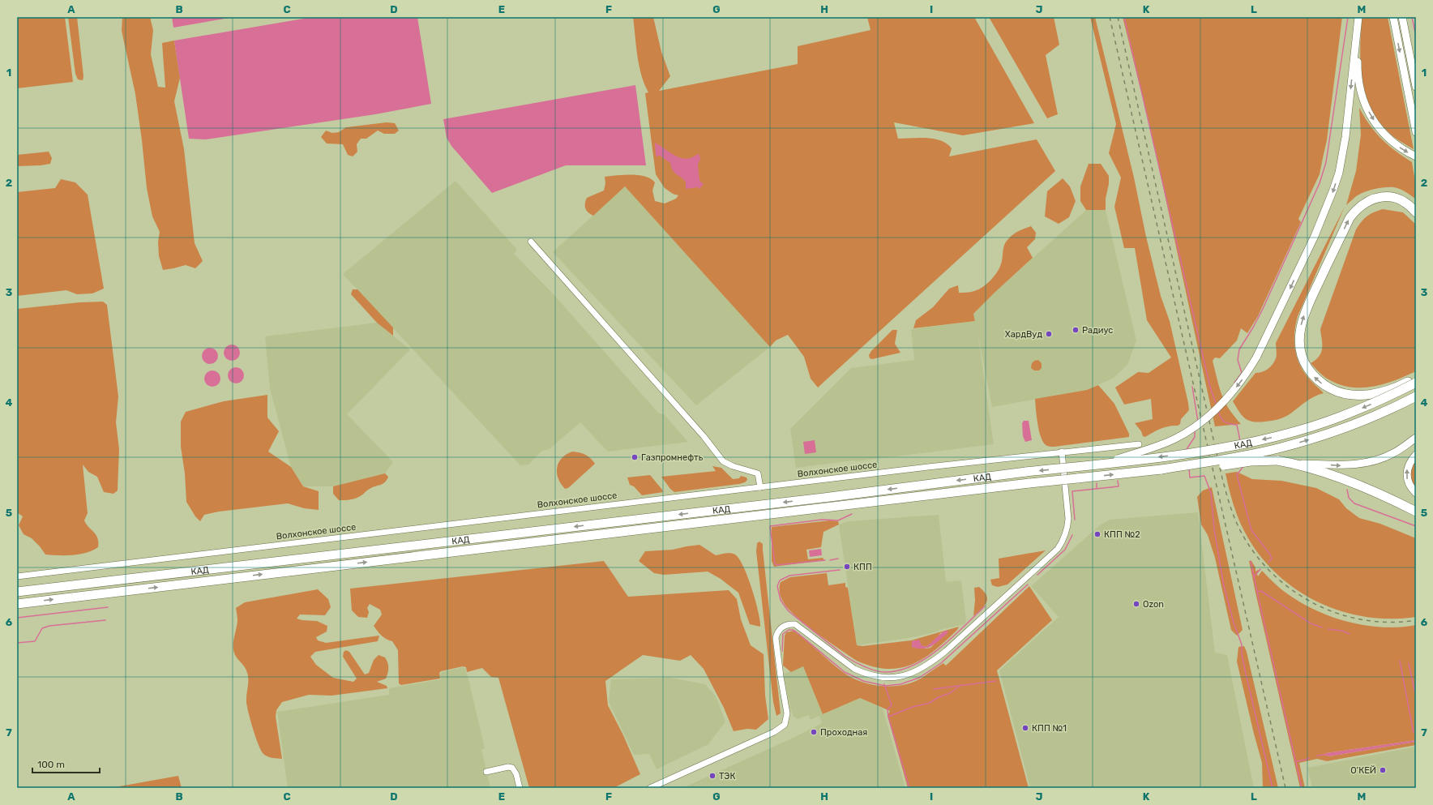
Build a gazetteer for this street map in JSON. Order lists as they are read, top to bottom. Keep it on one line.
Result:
{"streets":{"highway":["КАД"],"street":["Волхонское шоссе"]},"places":["Радиус","ХардВуд","Газпромнефть","КПП №2","КПП","Ozon","КПП №1","Проходная","О’КЕЙ","ТЭК"],"scale_bar":"100 m","grid":{"columns":["A","B","C","D","E","F","G","H","I","J","K","L","M"],"rows":["1","2","3","4","5","6","7"]}}
